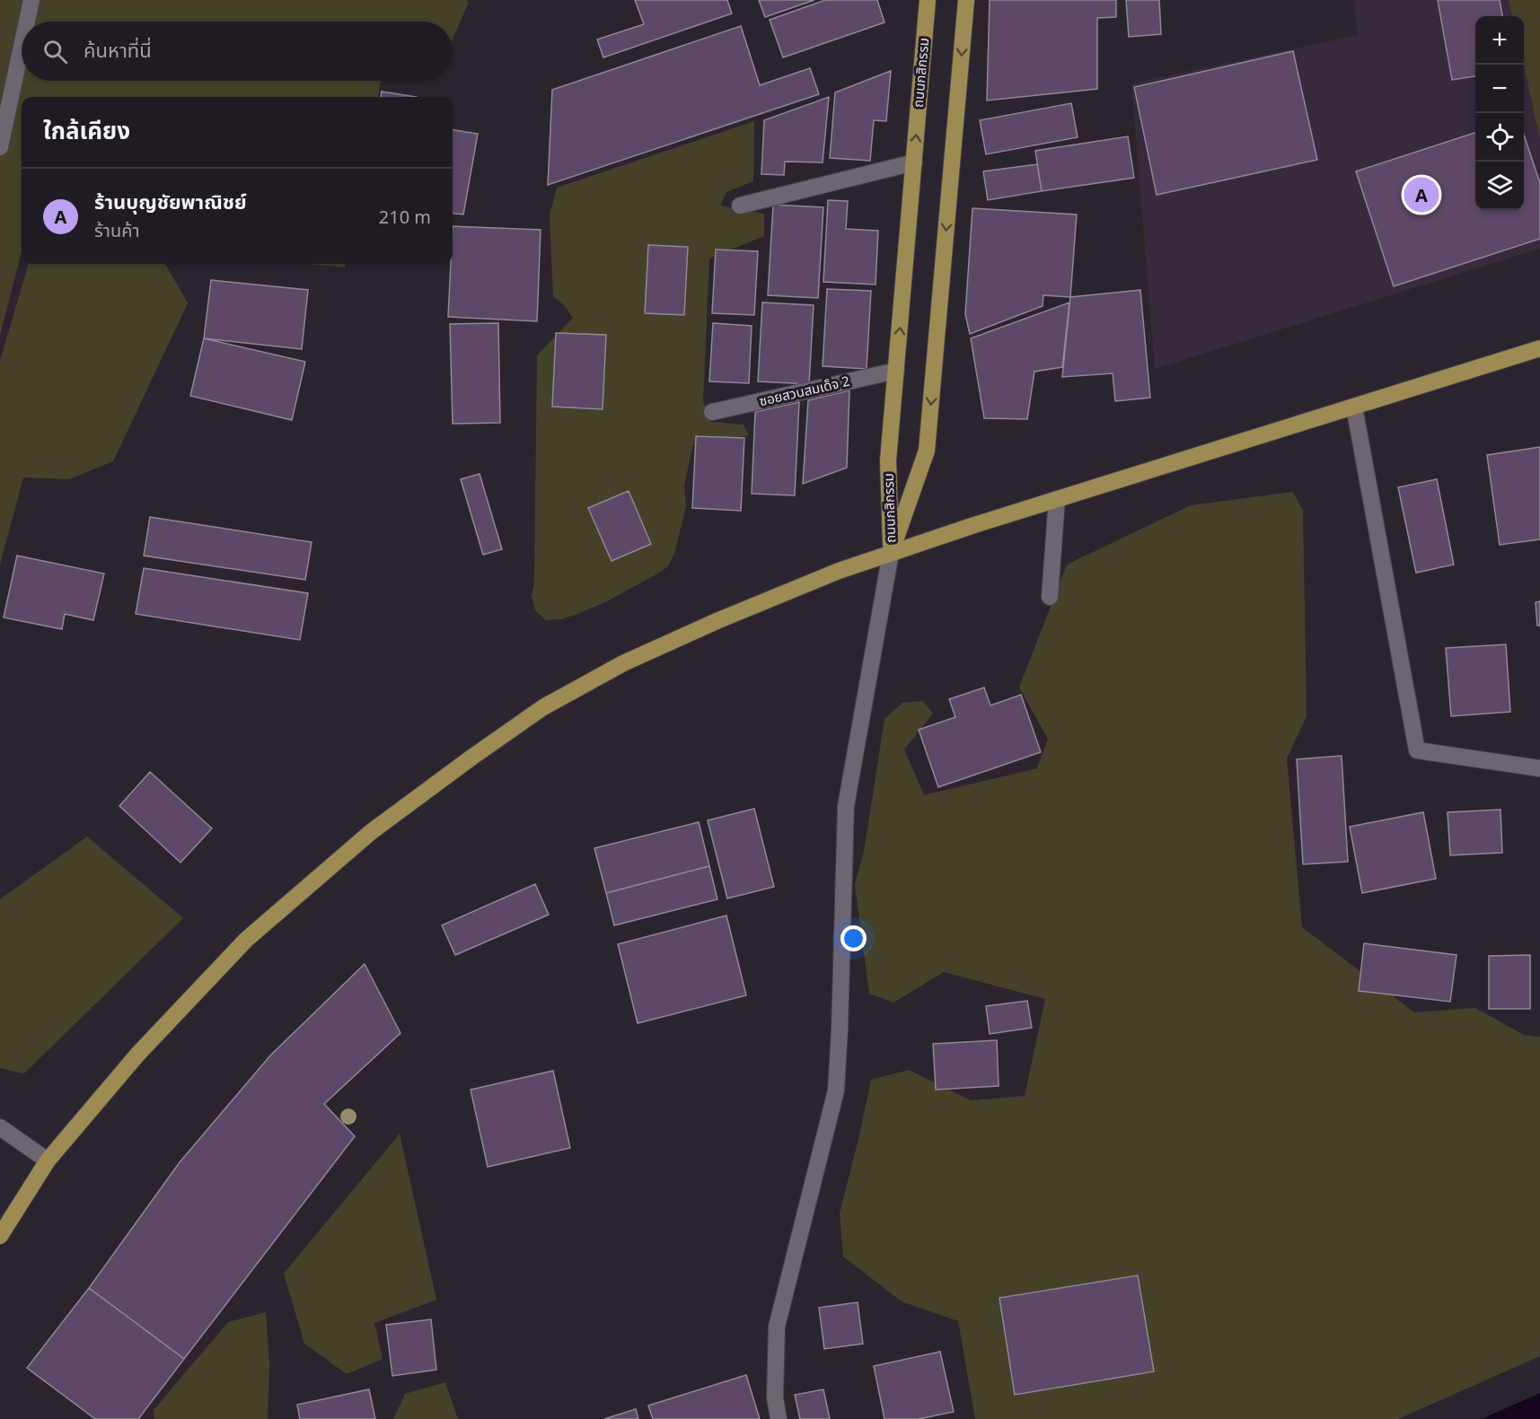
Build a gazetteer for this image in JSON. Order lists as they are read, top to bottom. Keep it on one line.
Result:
{"streets":{"main road":["ถนนกสิกรรม"],"street":["ซอยสวนสมเด็จ 2"]},"crossings":[["ถนนกสิกรรม","ซอยสวนสมเด็จ 2"]],"page":{"map_buttons":["+","−"],"search":"ค้นหาที่นี่","heading":"ใกล้เคียง","list":[{"mark":"A","name":"ร้านบุญชัยพาณิชย์","note":"ร้านค้า","value":"210 m"}],"pins":"A"}}
